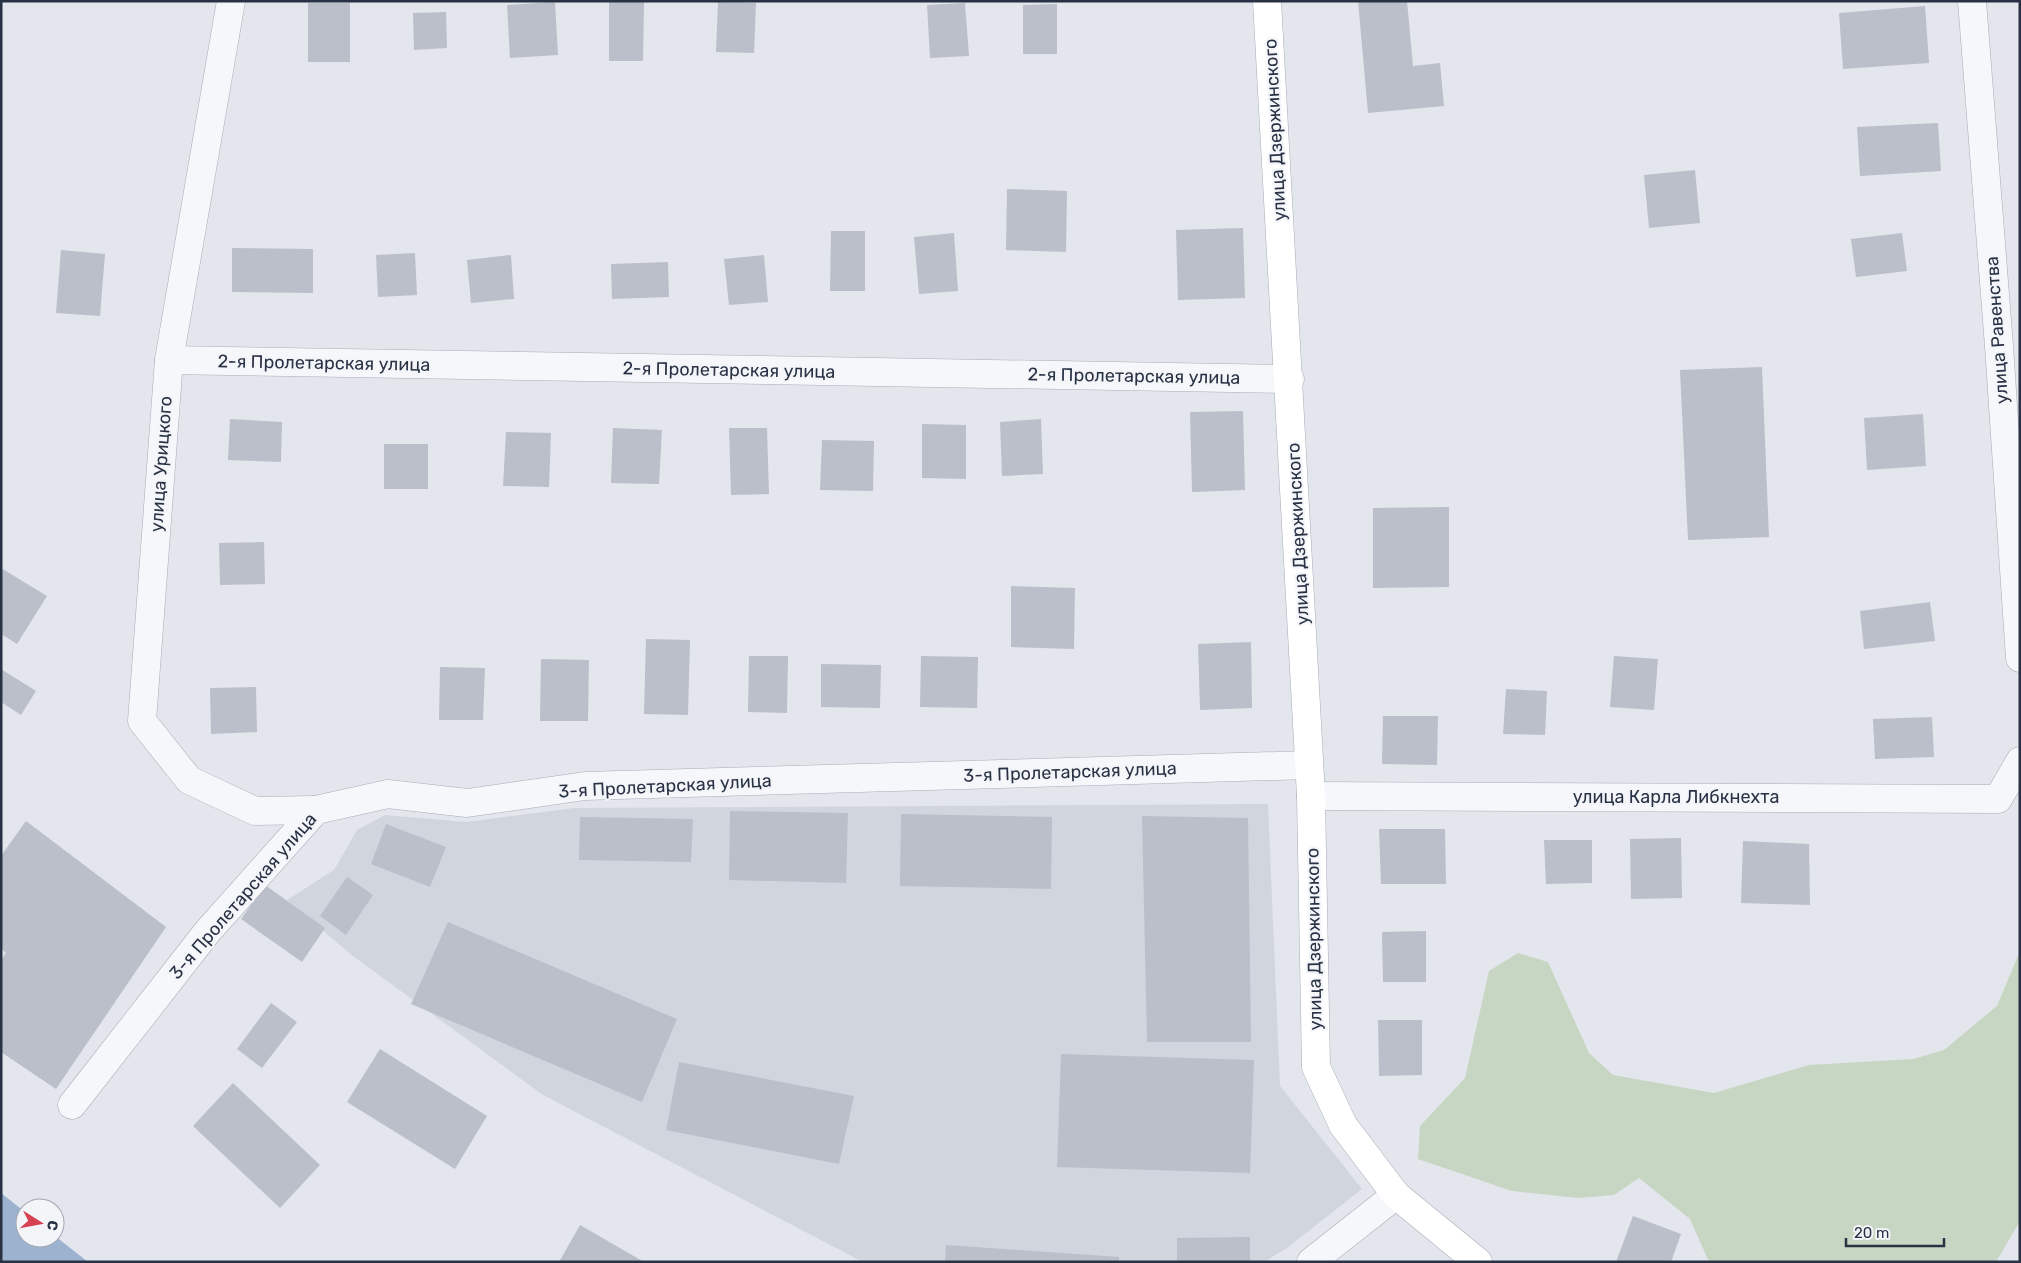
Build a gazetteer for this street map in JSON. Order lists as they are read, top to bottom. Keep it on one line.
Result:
{"streets":{"street":["улица Дзержинского","улица Равенства","2-я Пролетарская улица","улица Урицкого","3-я Пролетарская улица","улица Карла Либкнехта"]},"crossings":[["улица Дзержинского","2-я Пролетарская улица"],["улица Дзержинского","3-я Пролетарская улица"],["улица Дзержинского","улица Карла Либкнехта"],["2-я Пролетарская улица","улица Урицкого"],["улица Урицкого","3-я Пролетарская улица"]],"scale_bar":"20 m","north":"right"}
